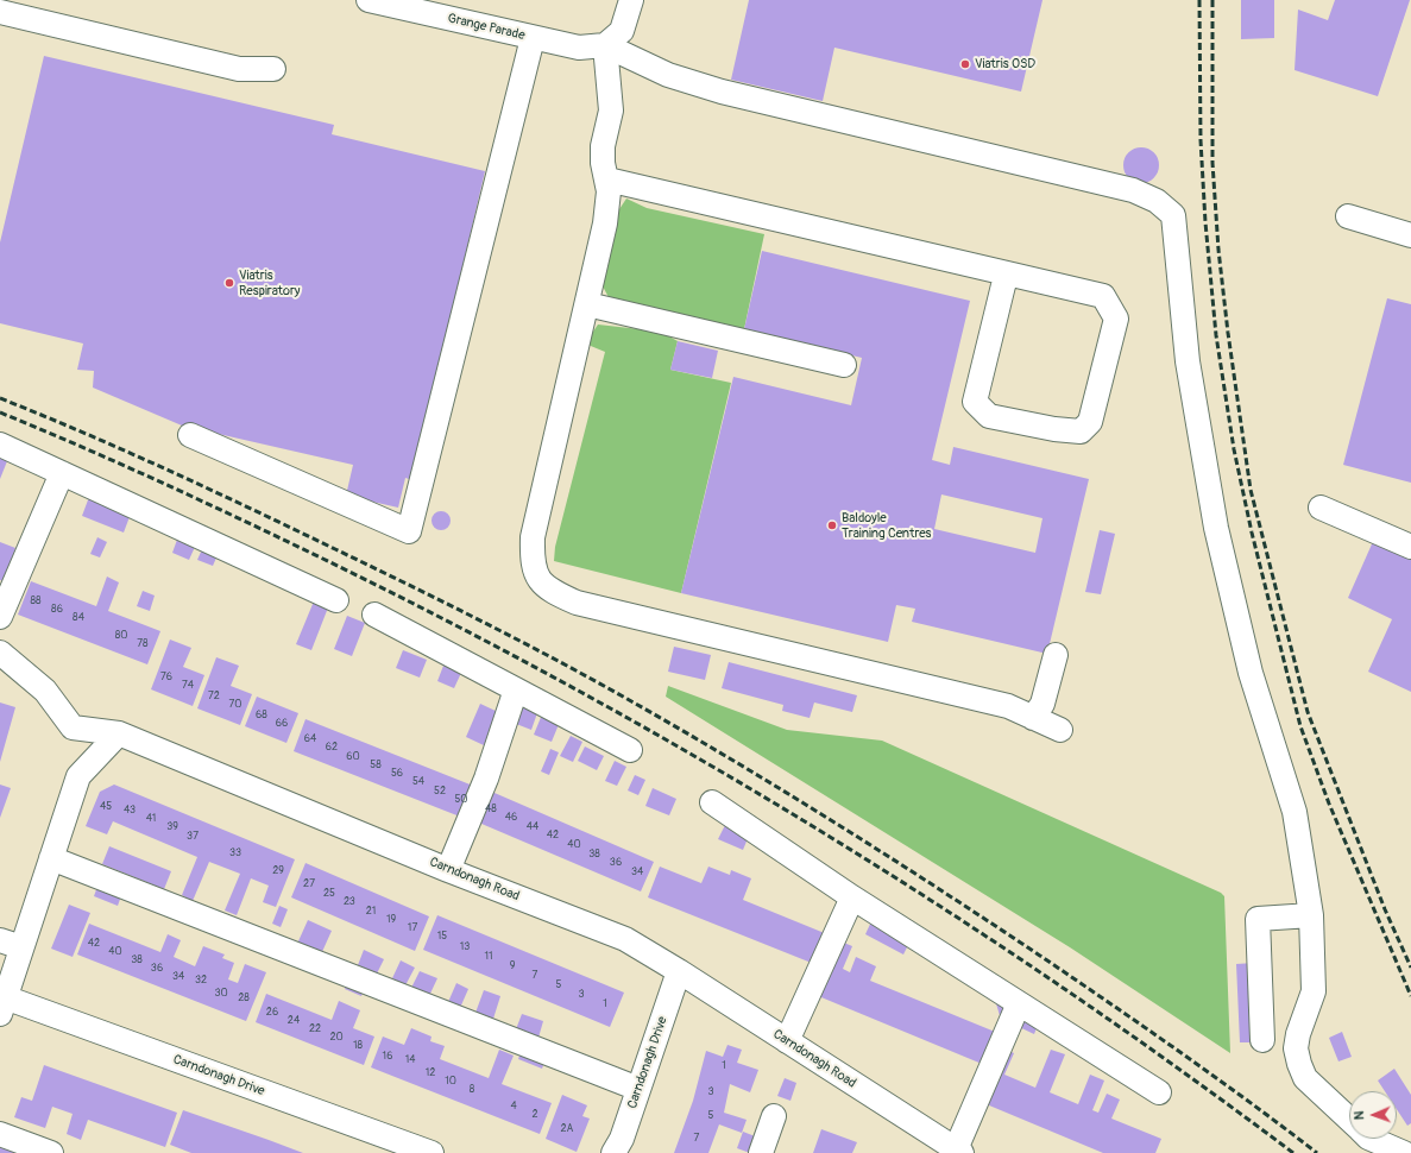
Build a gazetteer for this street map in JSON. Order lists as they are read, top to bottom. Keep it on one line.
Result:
{"streets":{"street":["Grange Parade","Carndonagh Road","Carndonagh Drive"]},"crossings":[["Carndonagh Road","Carndonagh Drive"]],"places":["Viatris OSD","Viatris Respiratory","Baldoyle Training Centres"],"house_numbers":["88","86","84","80","78","76","74","72","70","68","66","64","62","60","58","56","54","52","50","45","48","43","46","41","39","44","42","37","40","33","38","36","29","34","27","25","23","21","19","17","15","42","13","40","11","38","9","36","7","34","32","5","30","3","28","1","26","24","22","20","18","16","14","1","12","10","8","3","4","2","5","2A","7"],"north":"left"}
